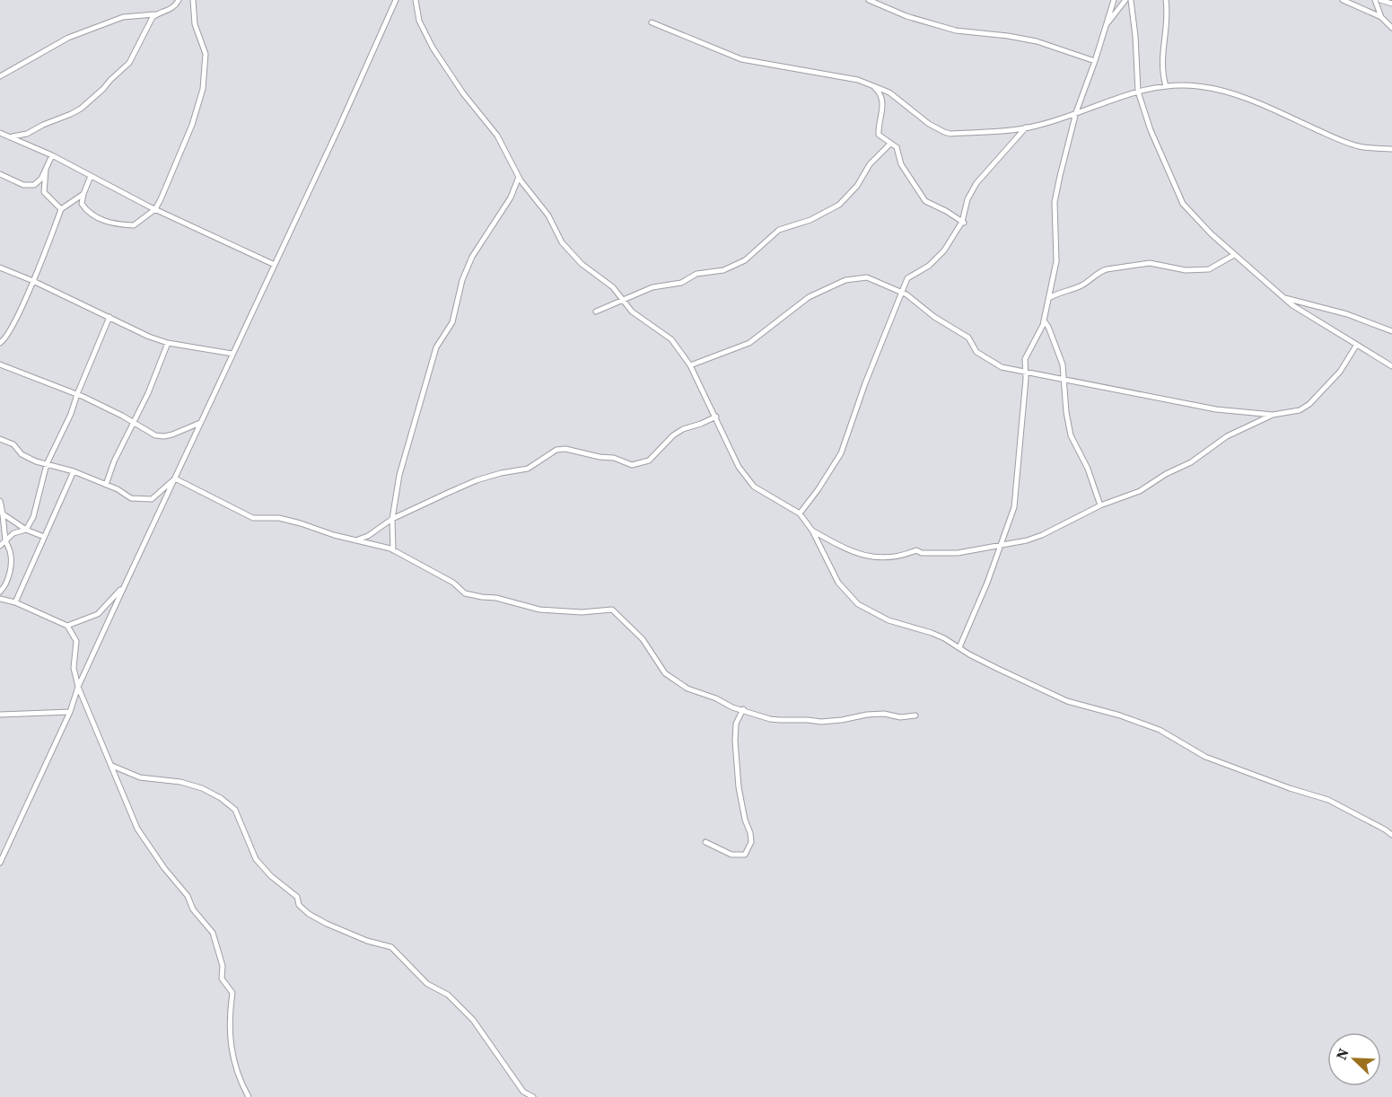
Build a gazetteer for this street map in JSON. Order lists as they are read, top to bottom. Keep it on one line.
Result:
{"north":"top left"}
